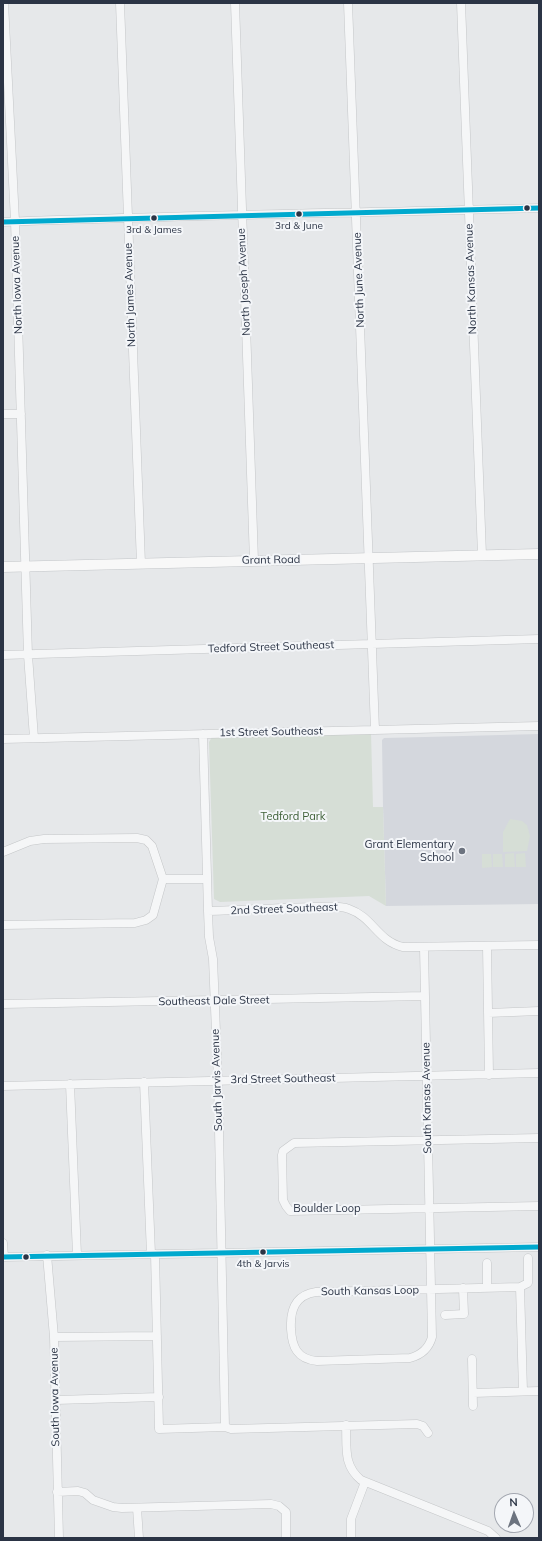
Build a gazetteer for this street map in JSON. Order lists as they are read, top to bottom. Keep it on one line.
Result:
{"streets":{"main road":["Grant Road"],"street":["North Kansas Avenue","North June Avenue","North Joseph Avenue","North Iowa Avenue","North James Avenue","Tedford Street Southeast","1st Street Southeast","2nd Street Southeast","Southeast Dale Street","3rd Street Southeast","South Jarvis Avenue","South Kansas Avenue","Boulder Loop","South Kansas Loop","South Iowa Avenue"]},"crossings":[["North Kansas Avenue","Grant Road"],["North June Avenue","Grant Road"],["North June Avenue","Tedford Street Southeast"],["North June Avenue","1st Street Southeast"],["North Joseph Avenue","Grant Road"],["North Iowa Avenue","Grant Road"],["North James Avenue","Grant Road"],["1st Street Southeast","South Jarvis Avenue"],["2nd Street Southeast","South Jarvis Avenue"],["2nd Street Southeast","South Kansas Avenue"],["Southeast Dale Street","South Jarvis Avenue"],["Southeast Dale Street","South Kansas Avenue"],["3rd Street Southeast","South Jarvis Avenue"],["3rd Street Southeast","South Kansas Avenue"],["South Kansas Avenue","Boulder Loop"],["South Kansas Avenue","South Kansas Loop"]],"parks":["Tedford Park"],"places":["3rd & June","3rd & James","Grant Elementary School","4th & Jarvis"],"north":"top"}
